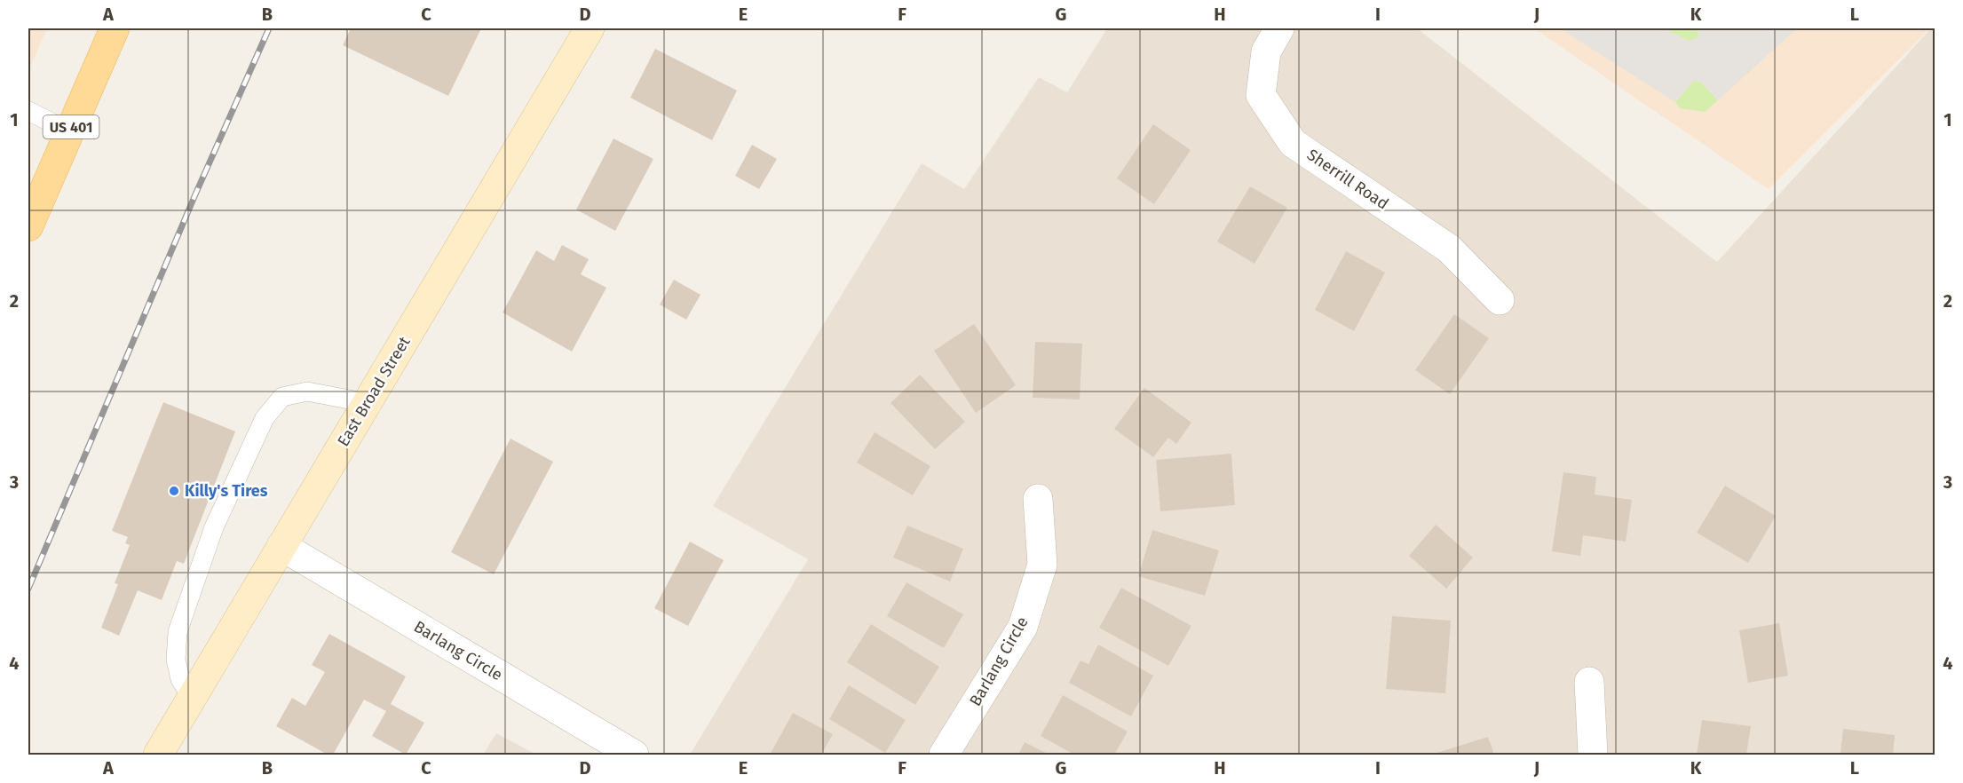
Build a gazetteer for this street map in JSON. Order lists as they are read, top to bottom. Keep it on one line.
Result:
{"streets":{"main road":["US 401","East Broad Street"],"street":["Sherrill Road","Barlang Circle"]},"crossings":[["East Broad Street","Barlang Circle"]],"places":["Killy's Tires"],"grid":{"columns":["A","B","C","D","E","F","G","H","I","J","K","L"],"rows":["1","2","3","4"]}}
